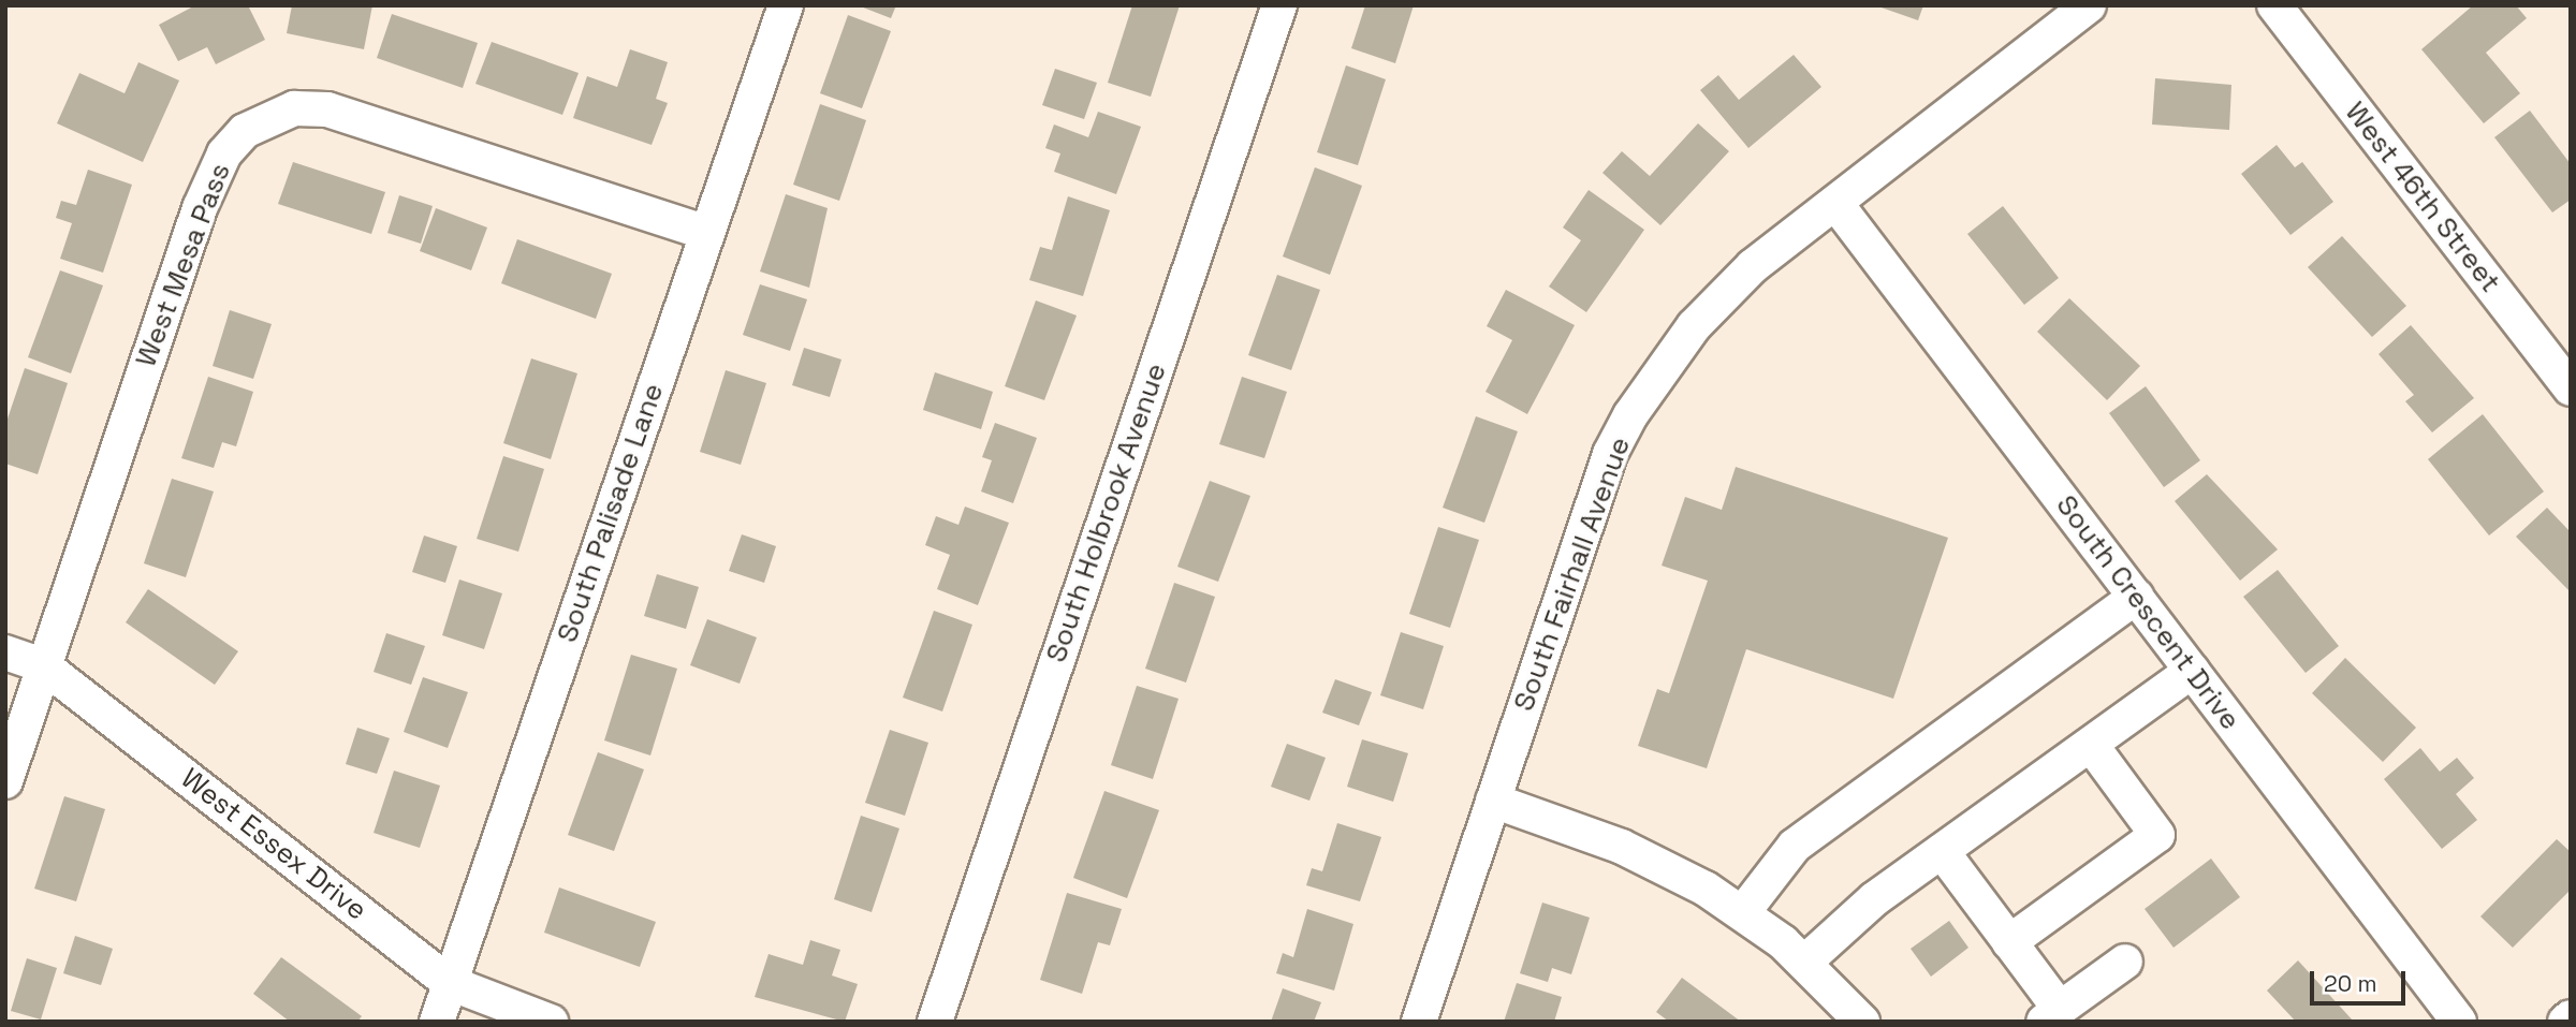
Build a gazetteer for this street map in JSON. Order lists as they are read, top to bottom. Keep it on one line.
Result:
{"streets":{"street":["West 46th Street","West Mesa Pass","South Palisade Lane","South Holbrook Avenue","South Fairhall Avenue","South Crescent Drive","West Essex Drive"]},"crossings":[["West Mesa Pass","South Palisade Lane"],["West Mesa Pass","West Essex Drive"],["South Palisade Lane","West Essex Drive"],["South Fairhall Avenue","South Crescent Drive"]],"scale_bar":"20 m"}
